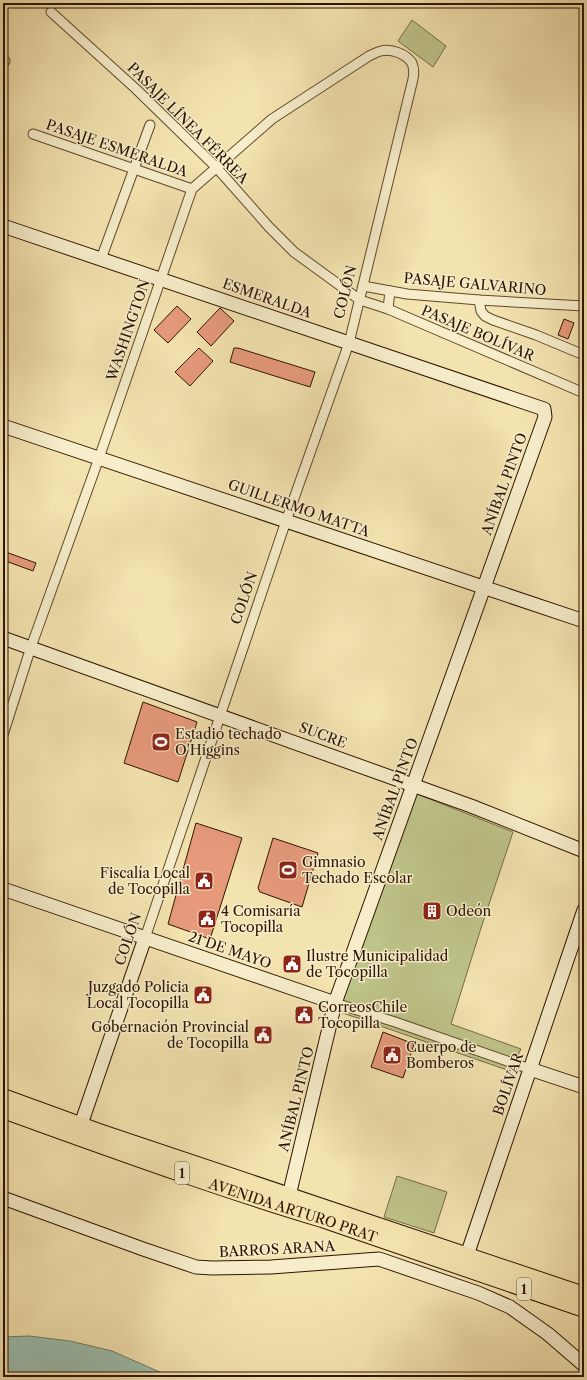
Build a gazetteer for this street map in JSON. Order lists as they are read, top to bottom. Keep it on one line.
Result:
{"streets":{"highway":["1","AVENIDA ARTURO PRAT"],"street":["PASAJE LÍNEA FÉRREA","PASAJE ESMERALDA","PASAJE GALVARINO","COLÓN","ESMERALDA","WASHINGTON","PASAJE BOLÍVAR","ANÍBAL PINTO","GUILLERMO MATTA","SUCRE","21 DE MAYO","BOLÍVAR","BARROS ARANA"]},"crossings":[["PASAJE LÍNEA FÉRREA","COLÓN"],["PASAJE LÍNEA FÉRREA","WASHINGTON"],["PASAJE LÍNEA FÉRREA","PASAJE BOLÍVAR"],["PASAJE ESMERALDA","WASHINGTON"],["PASAJE GALVARINO","COLÓN"],["COLÓN","ESMERALDA"],["COLÓN","WASHINGTON"],["COLÓN","PASAJE BOLÍVAR"],["COLÓN","GUILLERMO MATTA"],["COLÓN","SUCRE"],["COLÓN","21 DE MAYO"],["COLÓN","AVENIDA ARTURO PRAT"],["ESMERALDA","WASHINGTON"],["ESMERALDA","ANÍBAL PINTO"],["WASHINGTON","GUILLERMO MATTA"],["WASHINGTON","SUCRE"],["ANÍBAL PINTO","GUILLERMO MATTA"],["ANÍBAL PINTO","SUCRE"],["ANÍBAL PINTO","21 DE MAYO"],["ANÍBAL PINTO","AVENIDA ARTURO PRAT"],["21 DE MAYO","BOLÍVAR"],["BOLÍVAR","AVENIDA ARTURO PRAT"]],"places":{"sports":["Estadio techado O'Higgins","Gimnasio Techado Escolar"],"public building":["Fiscalía Local de Tocopilla","4 Comisaría Tocopilla","Ilustre Municipalidad de Tocopilla","Juzgado Policia Local Tocopilla","CorreosChile Tocopilla","Gobernación Provincial de Tocopilla","Cuerpo de Bomberos"],"building":["Odeón"]}}
